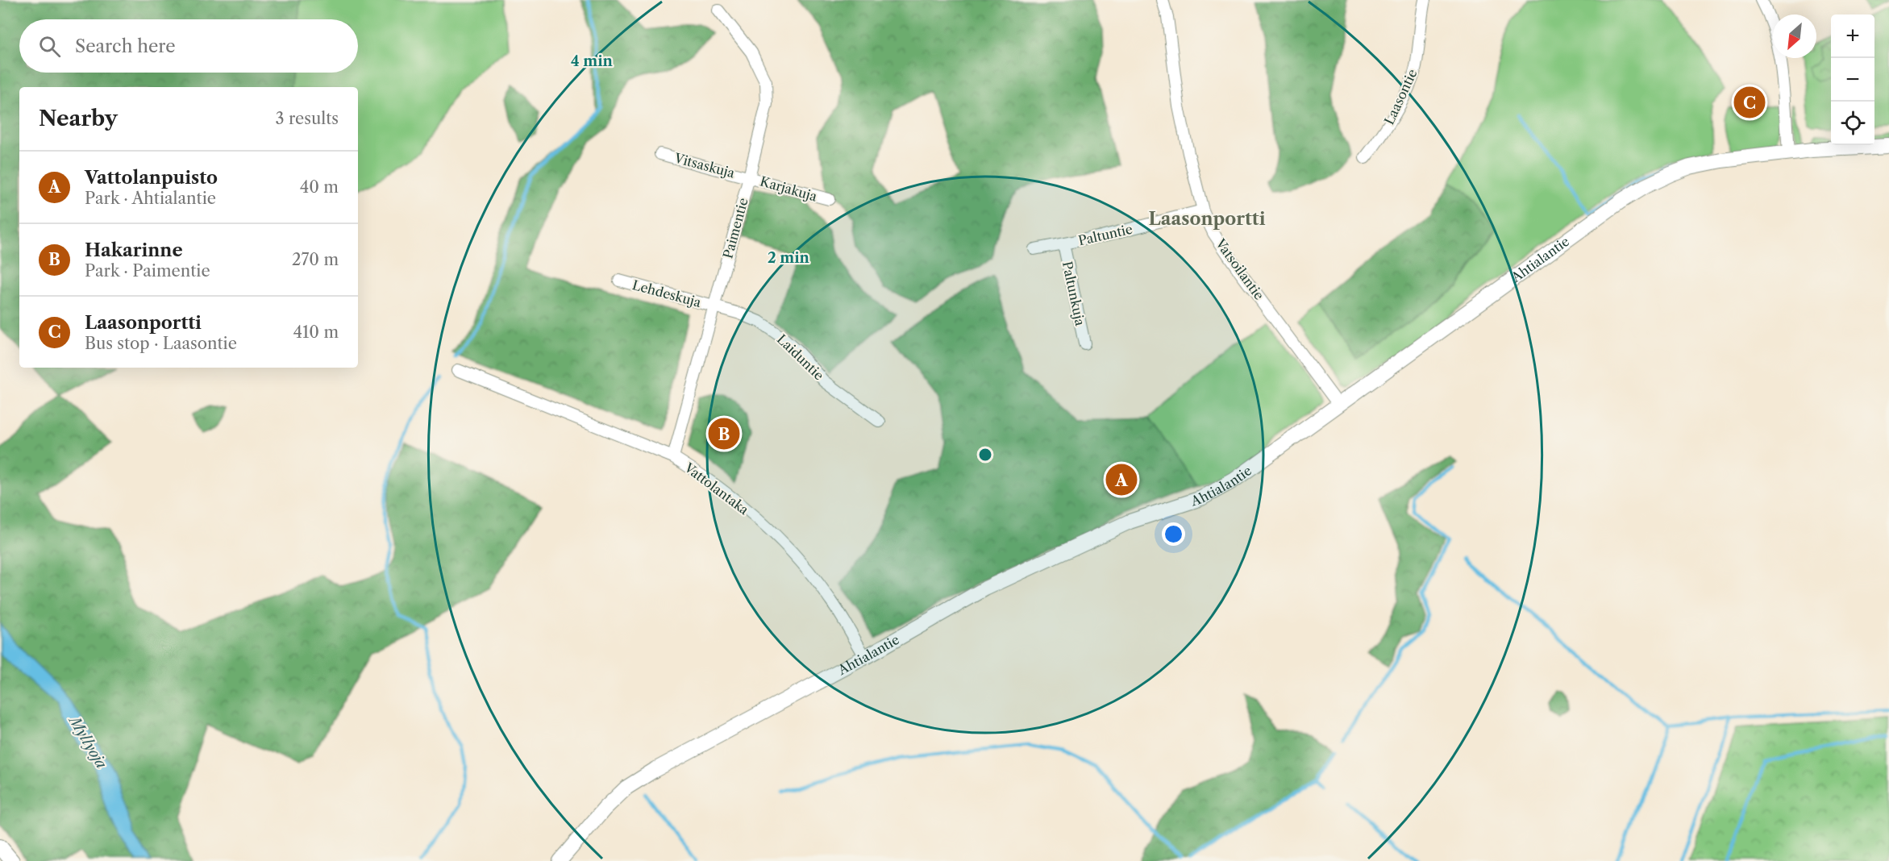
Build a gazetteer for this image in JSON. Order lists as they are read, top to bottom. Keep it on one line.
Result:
{"streets":{"street":["Laasontie","Vitsaskuja","Karjakuja","Paimentie","Paltuntie","Ahtialantie","Vatsoilantie","Lehdeskuja","Paltunkuja","Laiduntie","Vattolantaka"]},"crossings":[["Vitsaskuja","Karjakuja"],["Vitsaskuja","Paimentie"],["Karjakuja","Paimentie"],["Paimentie","Lehdeskuja"],["Paimentie","Laiduntie"],["Paimentie","Vattolantaka"],["Paltuntie","Vatsoilantie"],["Paltuntie","Paltunkuja"],["Ahtialantie","Vatsoilantie"],["Ahtialantie","Vattolantaka"],["Lehdeskuja","Laiduntie"]],"districts":["Laasonportti"],"water":["Myllyoja"],"north":"bottom left","page":{"map_buttons":["+","−"],"search":"Search here","pins":["C","B","A"],"heading":["Nearby","3 results"],"list":[{"mark":"A","name":"Vattolanpuisto","note":"Park · Ahtialantie","value":"40 m"},{"mark":"B","name":"Hakarinne","note":"Park · Paimentie","value":"270 m"},{"mark":"C","name":"Laasonportti","note":"Bus stop · Laasontie","value":"410 m"}]},"rings":["4 min","2 min"]}
